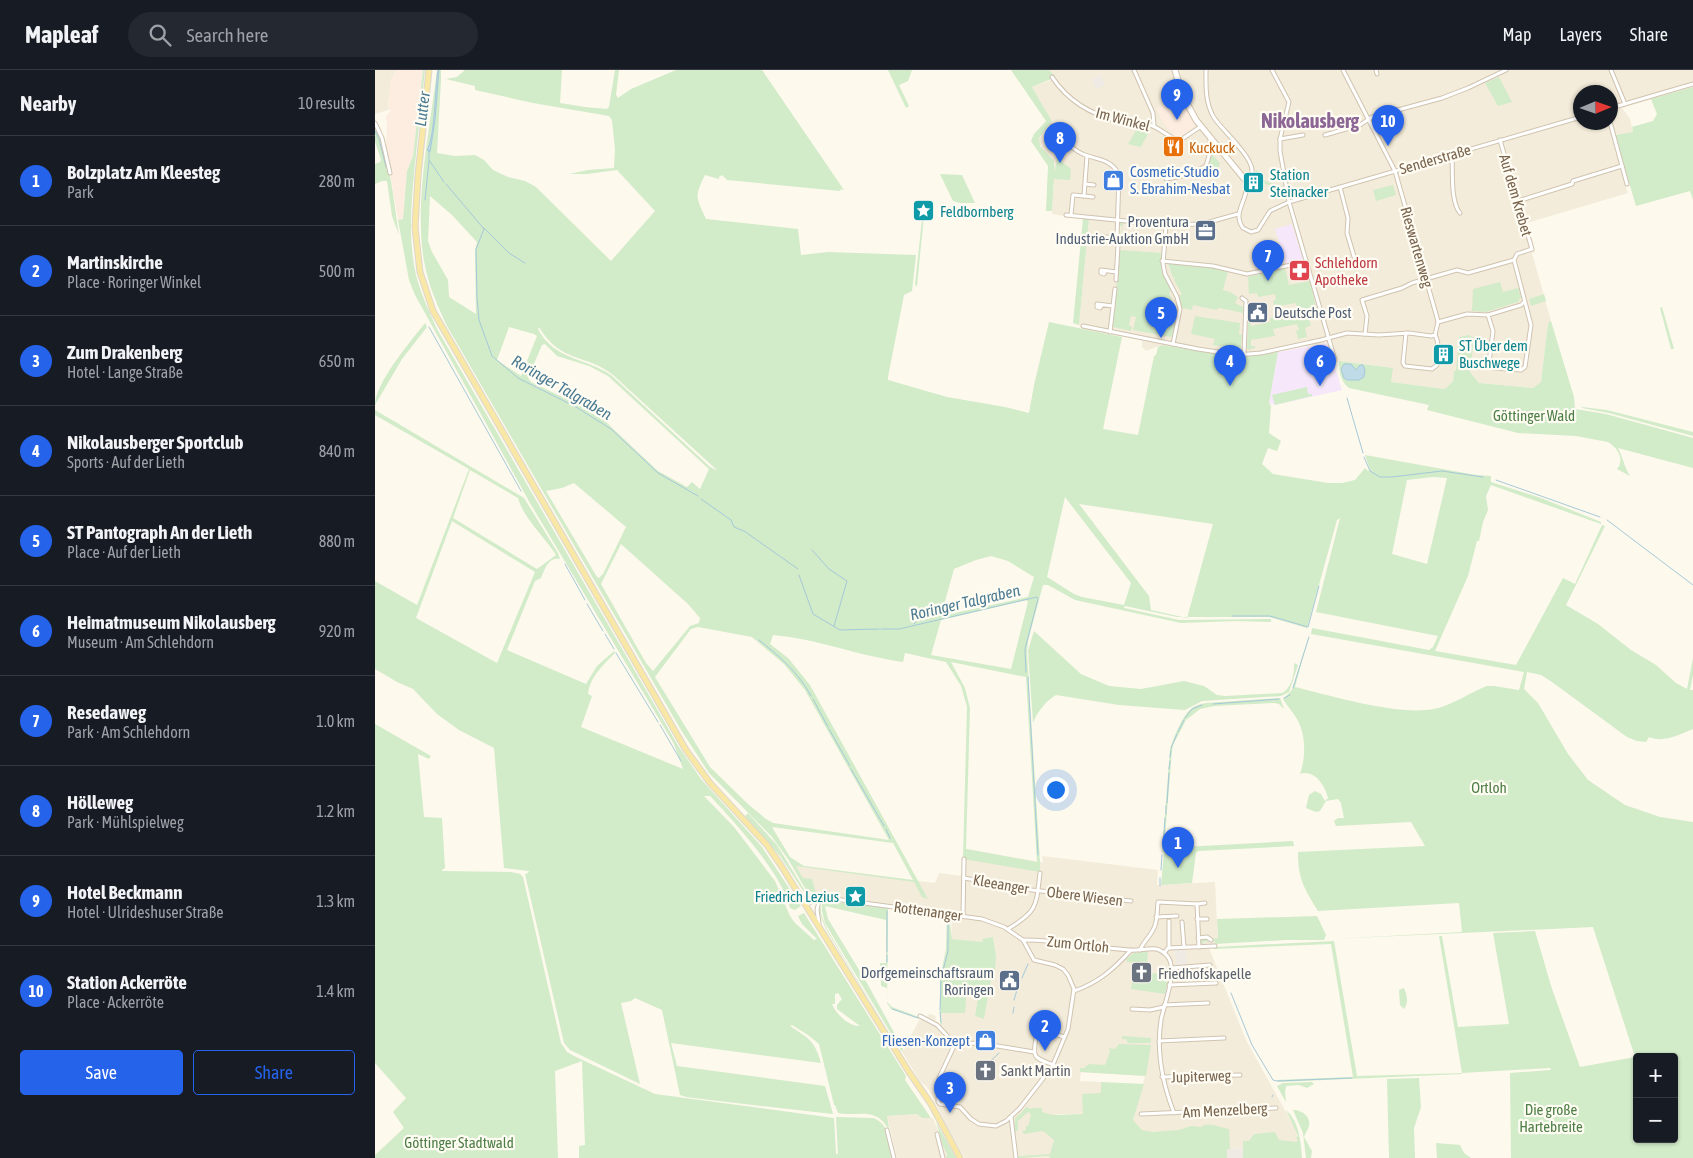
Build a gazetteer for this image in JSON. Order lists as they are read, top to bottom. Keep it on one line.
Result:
{"streets":{"street":["Im Winkel","Senderstraße","Auf dem Krebet","Rieswartenweg","Kleeanger","Obere Wiesen","Rottenanger","Zum Ortloh","Jupiterweg","Am Menzelberg"]},"crossings":[["Senderstraße","Auf dem Krebet"],["Senderstraße","Rieswartenweg"],["Kleeanger","Obere Wiesen"],["Kleeanger","Rottenanger"],["Rottenanger","Zum Ortloh"],["Jupiterweg","Am Menzelberg"]],"districts":["Nikolausberg"],"water":["Lutter","Roringer Talgraben"],"parks":["Göttinger Wald","Ortloh","Die große Hartebreite","Göttinger Stadtwald"],"places":{"restaurant":["Kuckuck"],"shop":["Cosmetic-Studio S. Ebrahim-Nesbat","Fliesen-Konzept"],"building":["Station Steinacker","ST Über dem Buschwege"],"place":["Feldbornberg","Friedrich Lezius"],"office":["Proventura Industrie-Auktion GmbH"],"pharmacy":["Schlehdorn Apotheke"],"public building":["Deutsche Post","Dorfgemeinschaftsraum Roringen"],"church":["Friedhofskapelle","Sankt Martin"]},"north":"right","page":{"header":"Mapleaf","search":"Search here","nav":["Map","Layers","Share"],"heading":["Nearby","10 results"],"pins":["9","10","8","7","5","4","6","1","2","3"],"list":[{"mark":"1","name":"Bolzplatz Am Kleesteg","note":"Park","value":"280 m"},{"mark":"2","name":"Martinskirche","note":"Place · Roringer Winkel","value":"500 m"},{"mark":"3","name":"Zum Drakenberg","note":"Hotel · Lange Straße","value":"650 m"},{"mark":"4","name":"Nikolausberger Sportclub","note":"Sports · Auf der Lieth","value":"840 m"},{"mark":"5","name":"ST Pantograph An der Lieth","note":"Place · Auf der Lieth","value":"880 m"},{"mark":"6","name":"Heimatmuseum Nikolausberg","note":"Museum · Am Schlehdorn","value":"920 m"},{"mark":"7","name":"Resedaweg","note":"Park · Am Schlehdorn","value":"1.0 km"},{"mark":"8","name":"Hölleweg","note":"Park · Mühlspielweg","value":"1.2 km"},{"mark":"9","name":"Hotel Beckmann","note":"Hotel · Ulrideshuser Straße","value":"1.3 km"},{"mark":"10","name":"Station Ackerröte","note":"Place · Ackerröte","value":"1.4 km"}],"buttons":["Save","Share"],"map_buttons":["+","−"]}}
